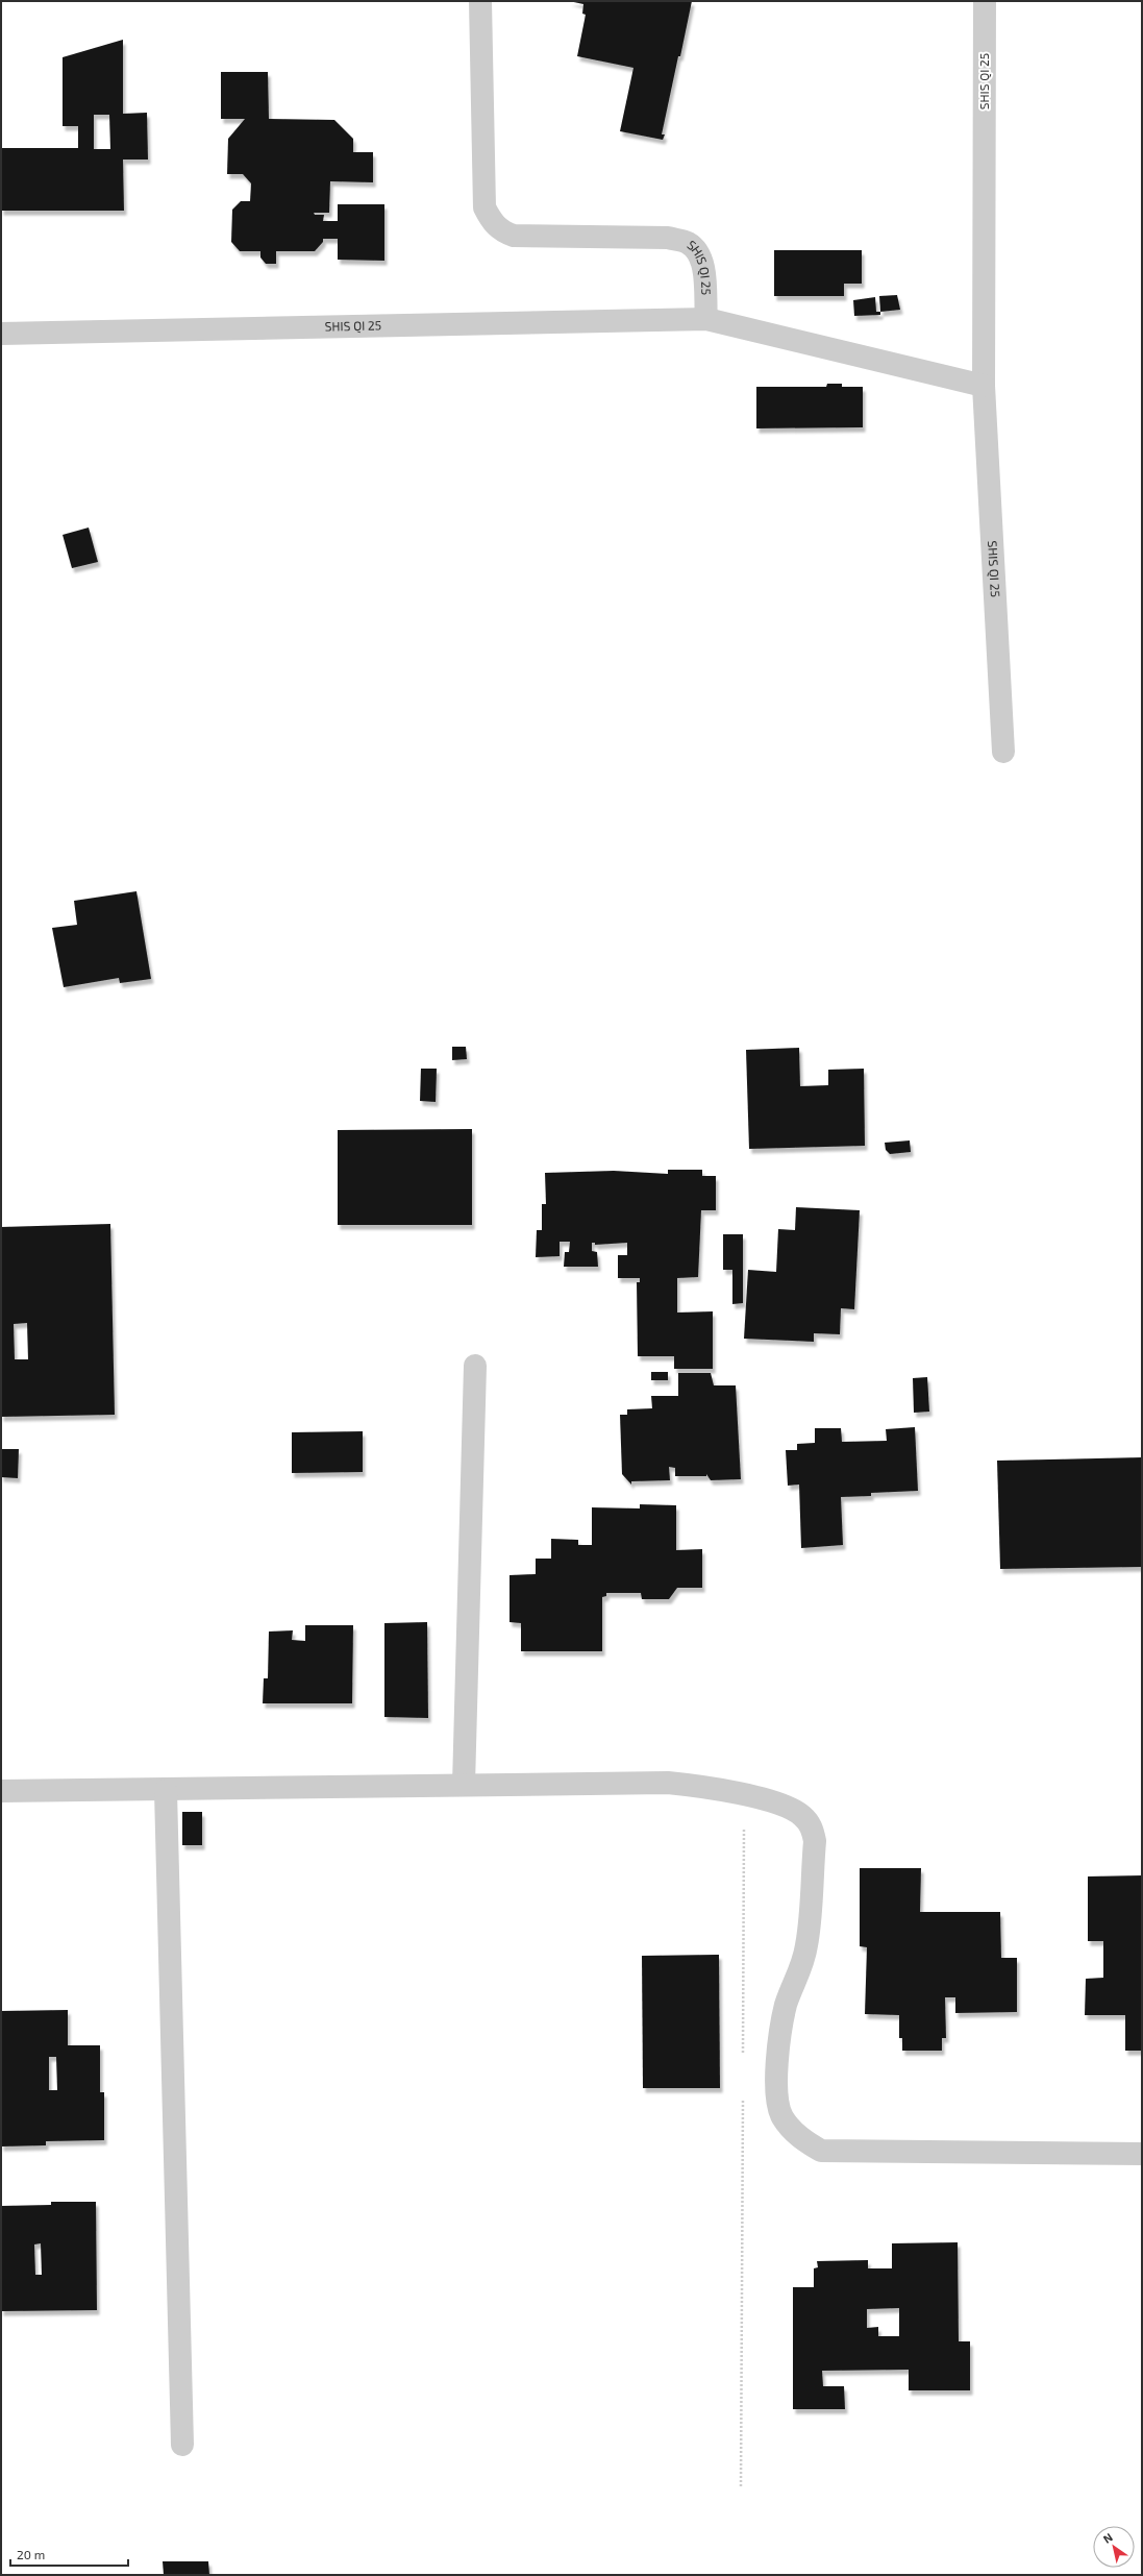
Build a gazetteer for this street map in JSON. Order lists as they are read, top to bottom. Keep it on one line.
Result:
{"streets":{"street":["SHIS QI 25"]},"scale_bar":"20 m","north":"top left"}
